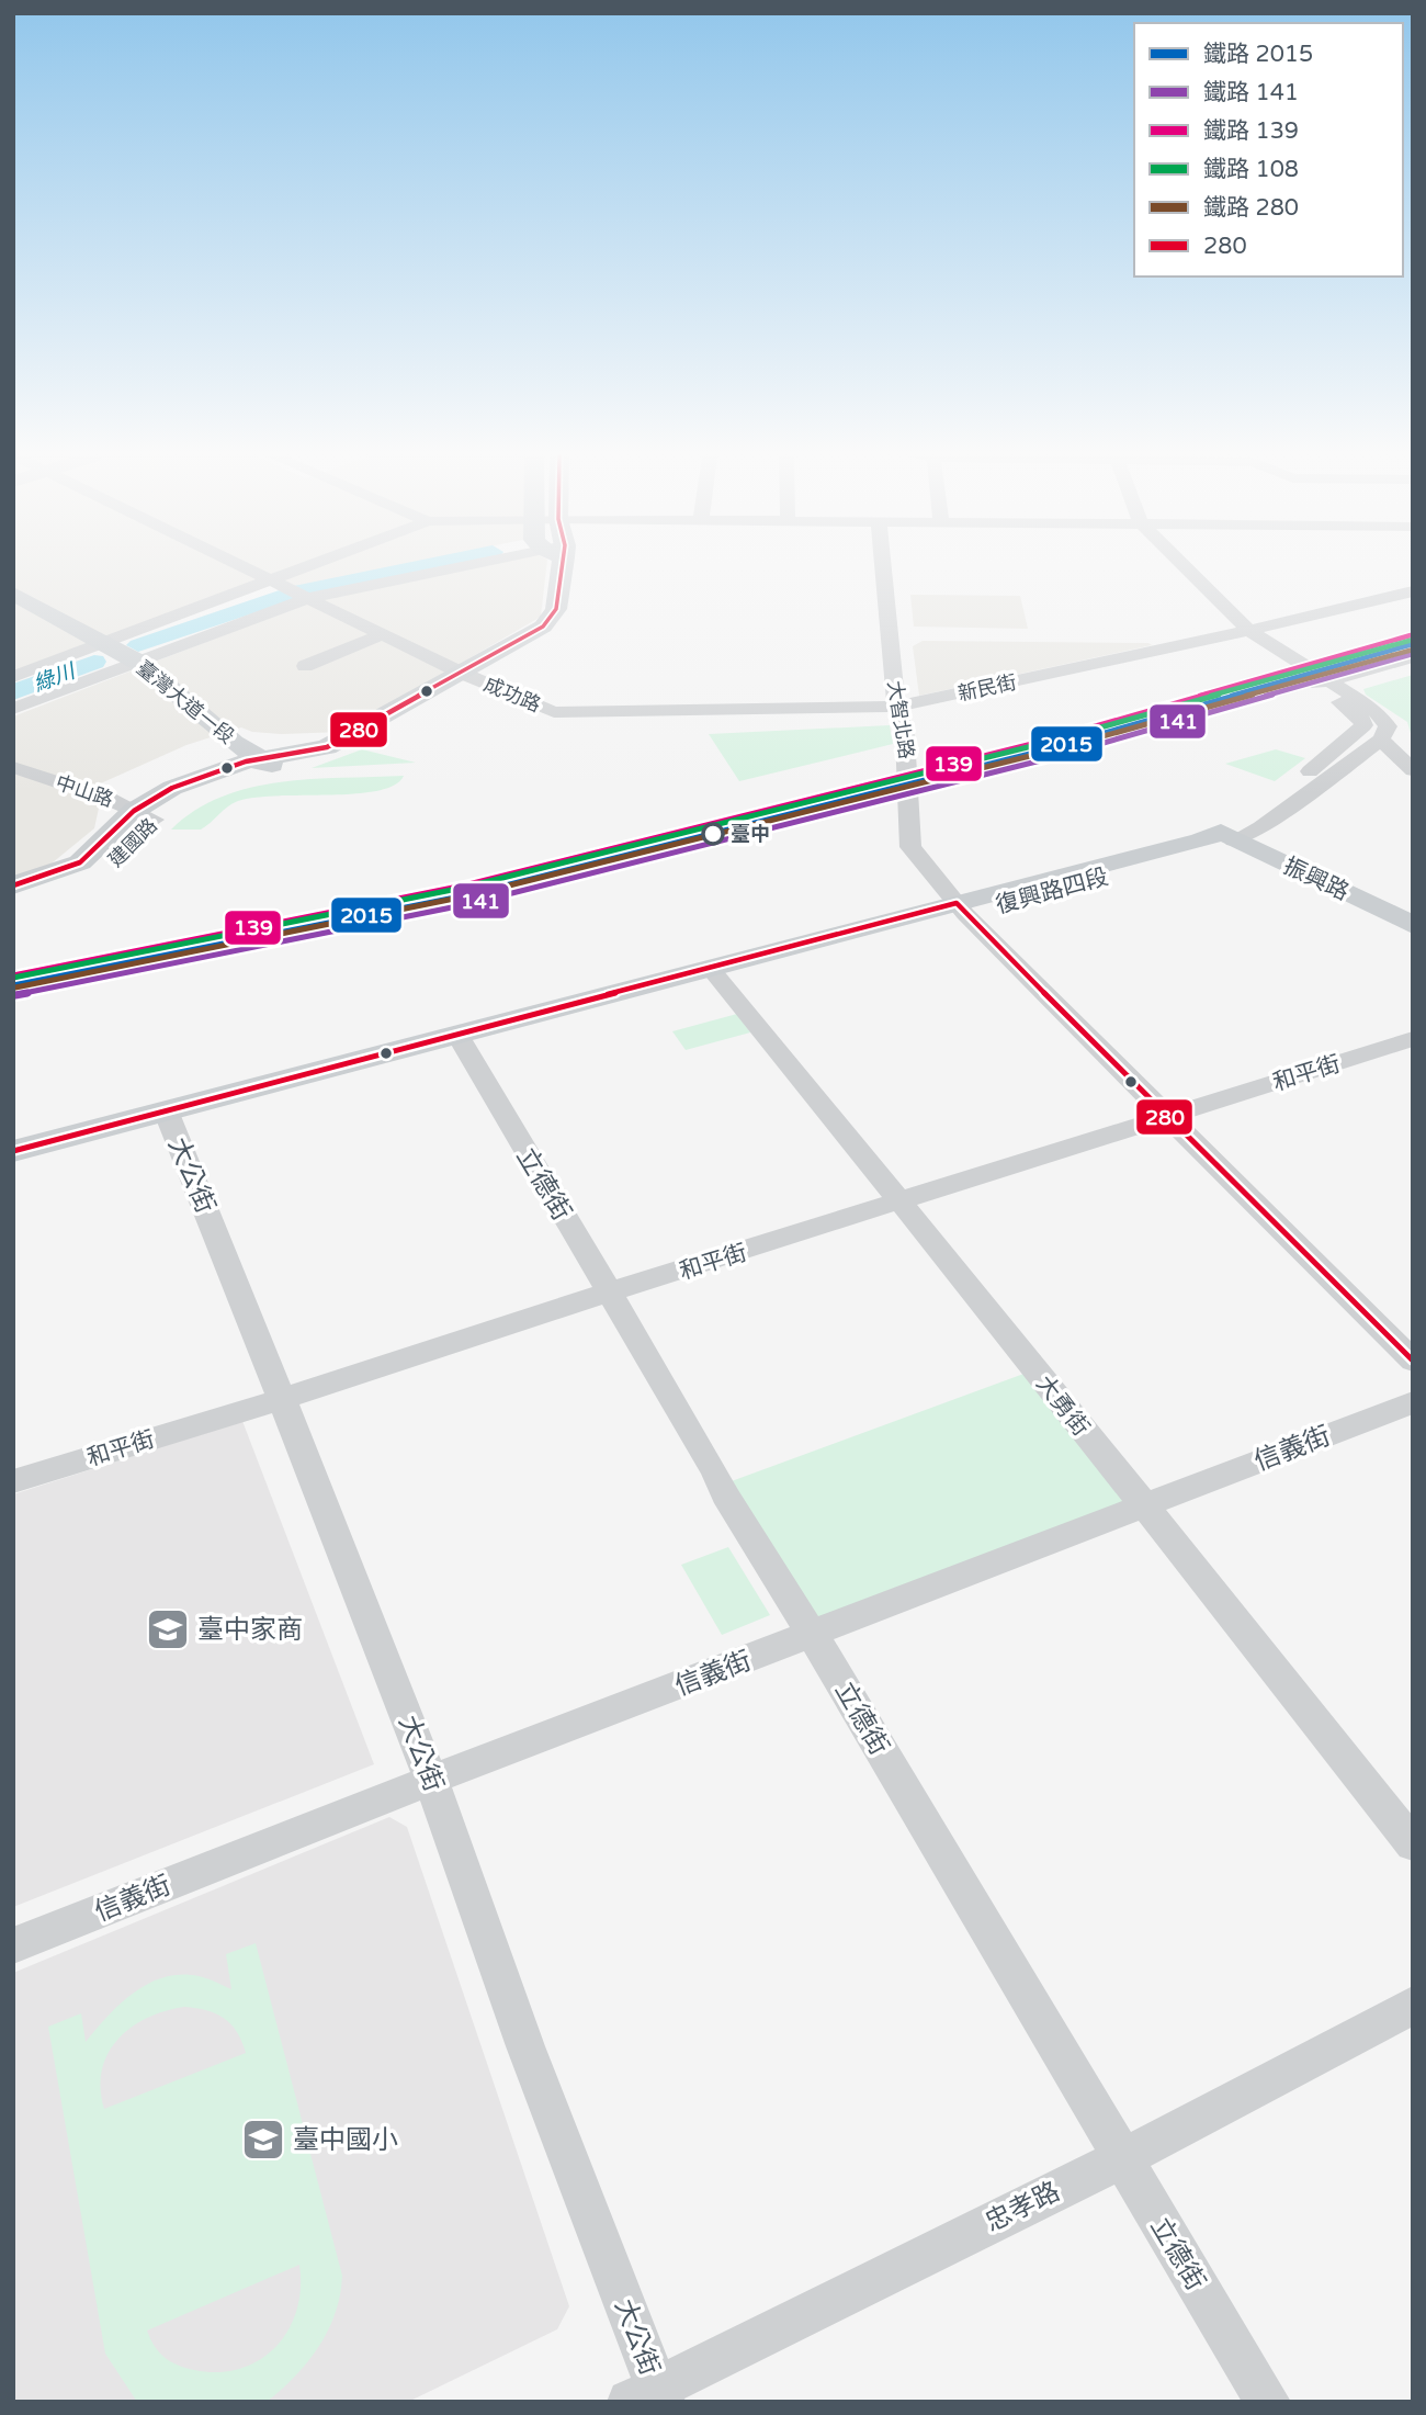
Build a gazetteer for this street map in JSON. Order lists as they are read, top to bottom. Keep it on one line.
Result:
{"streets":{"main road":["臺灣大道一段","建國路","振興路","復興路四段"],"street":["新民街","成功路","大智北路","中山路","和平街","大公街","立德街","大勇街","信義街","忠孝路"]},"crossings":[["新民街","成功路"],["新民街","大智北路"],["新民街","復興路四段"],["成功路","建國路"],["臺灣大道一段","建國路"],["大智北路","復興路四段"],["大智北路","和平街"],["中山路","建國路"],["振興路","復興路四段"],["復興路四段","大公街"],["復興路四段","立德街"],["復興路四段","大勇街"],["和平街","大公街"],["和平街","立德街"],["和平街","大勇街"],["大公街","信義街"],["大公街","忠孝路"],["立德街","信義街"],["立德街","忠孝路"],["大勇街","信義街"]],"water":["綠川"],"places":{"other":["臺中"],"school or university":["臺中家商","臺中國小"]},"lines":["transit line 280","rail line 139","rail line 108","rail line 2015","rail line 280","rail line 141"],"legend":["鐵路 2015","鐵路 141","鐵路 139","鐵路 108","鐵路 280","280"]}
